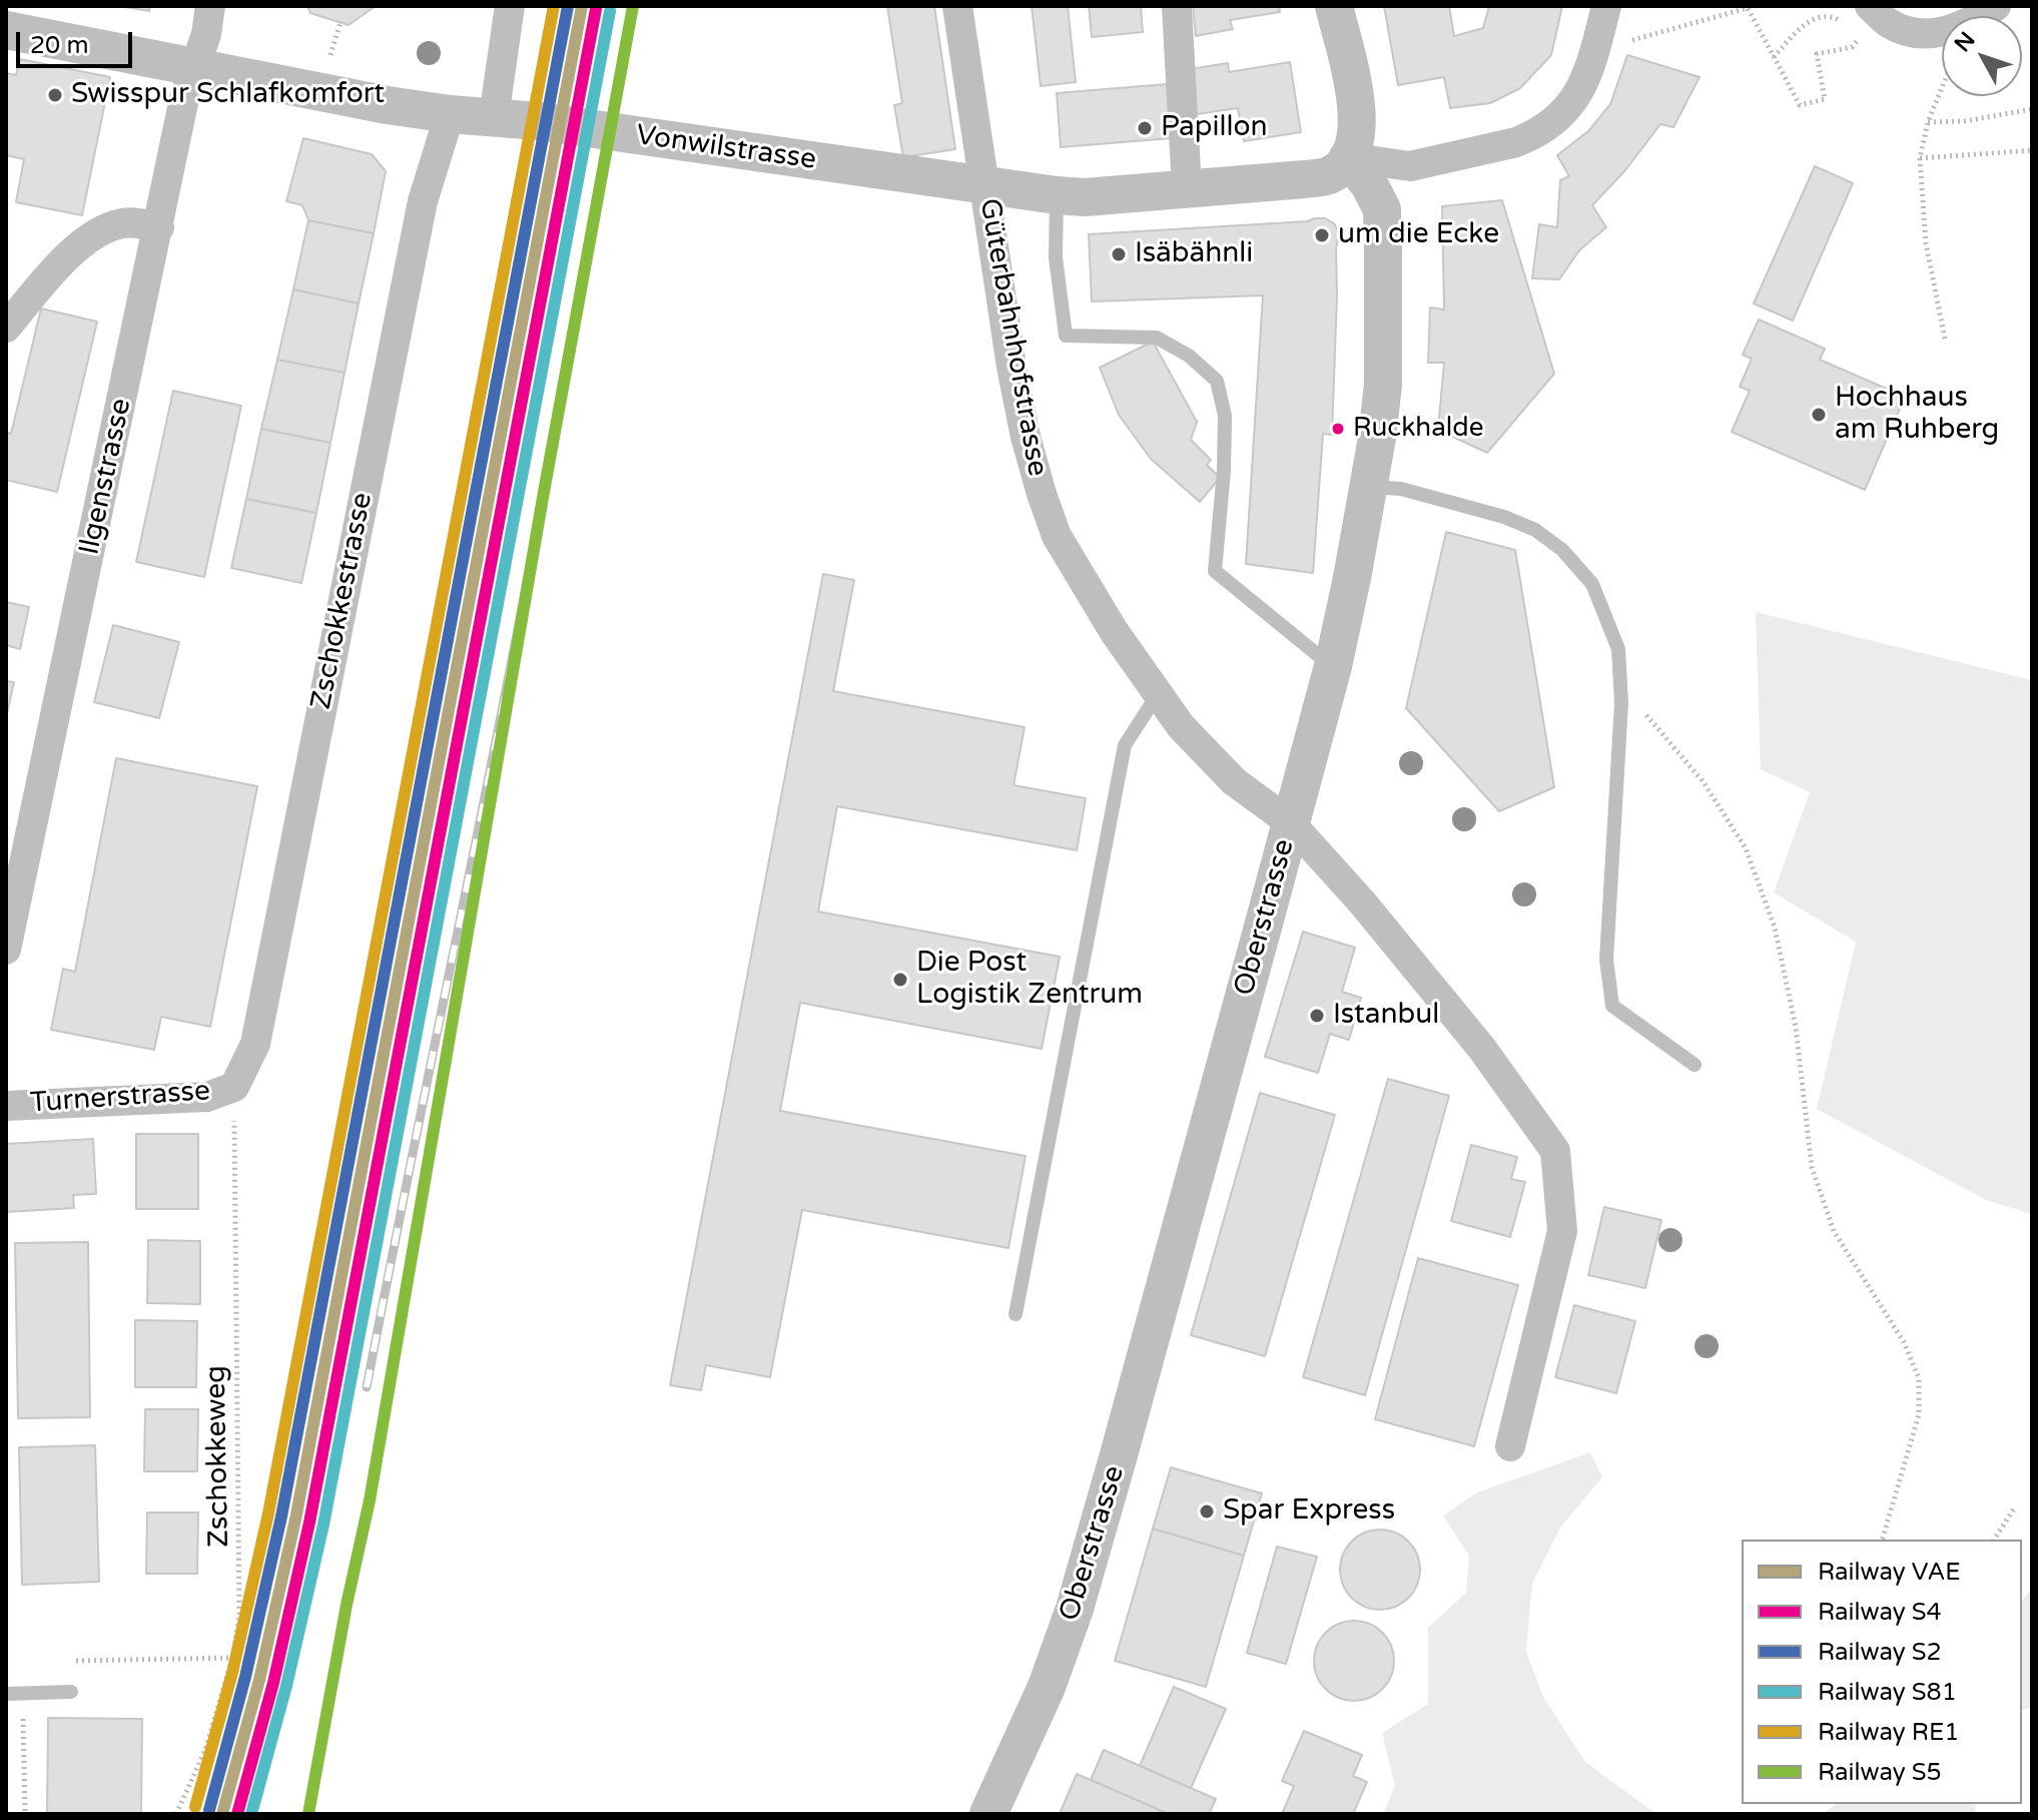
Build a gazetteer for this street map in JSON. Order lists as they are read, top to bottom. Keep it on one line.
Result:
{"streets":{"street":["Vonwilstrasse","Güterbahnhofstrasse","Ilgenstrasse","Zschokkestrasse","Oberstrasse","Turnerstrasse"],"path":["Zschokkeweg"]},"crossings":[["Vonwilstrasse","Ilgenstrasse"],["Vonwilstrasse","Zschokkestrasse"],["Vonwilstrasse","Oberstrasse"],["Güterbahnhofstrasse","Oberstrasse"],["Zschokkestrasse","Turnerstrasse"],["Zschokkestrasse","Zschokkeweg"],["Turnerstrasse","Zschokkeweg"]],"places":["Swisspur Schlafkomfort","Papillon","um die Ecke","Isäbähnli","Hochhaus am Ruhberg","Ruckhalde","Die Post Logistik Zentrum","Istanbul","Spar Express"],"lines":["rail line VAE","rail line S2","rail line RE1","rail line S5","rail line S4","rail line S81"],"legend":["Railway VAE","Railway S4","Railway S2","Railway S81","Railway RE1","Railway S5"],"scale_bar":"20 m","north":"top left"}
